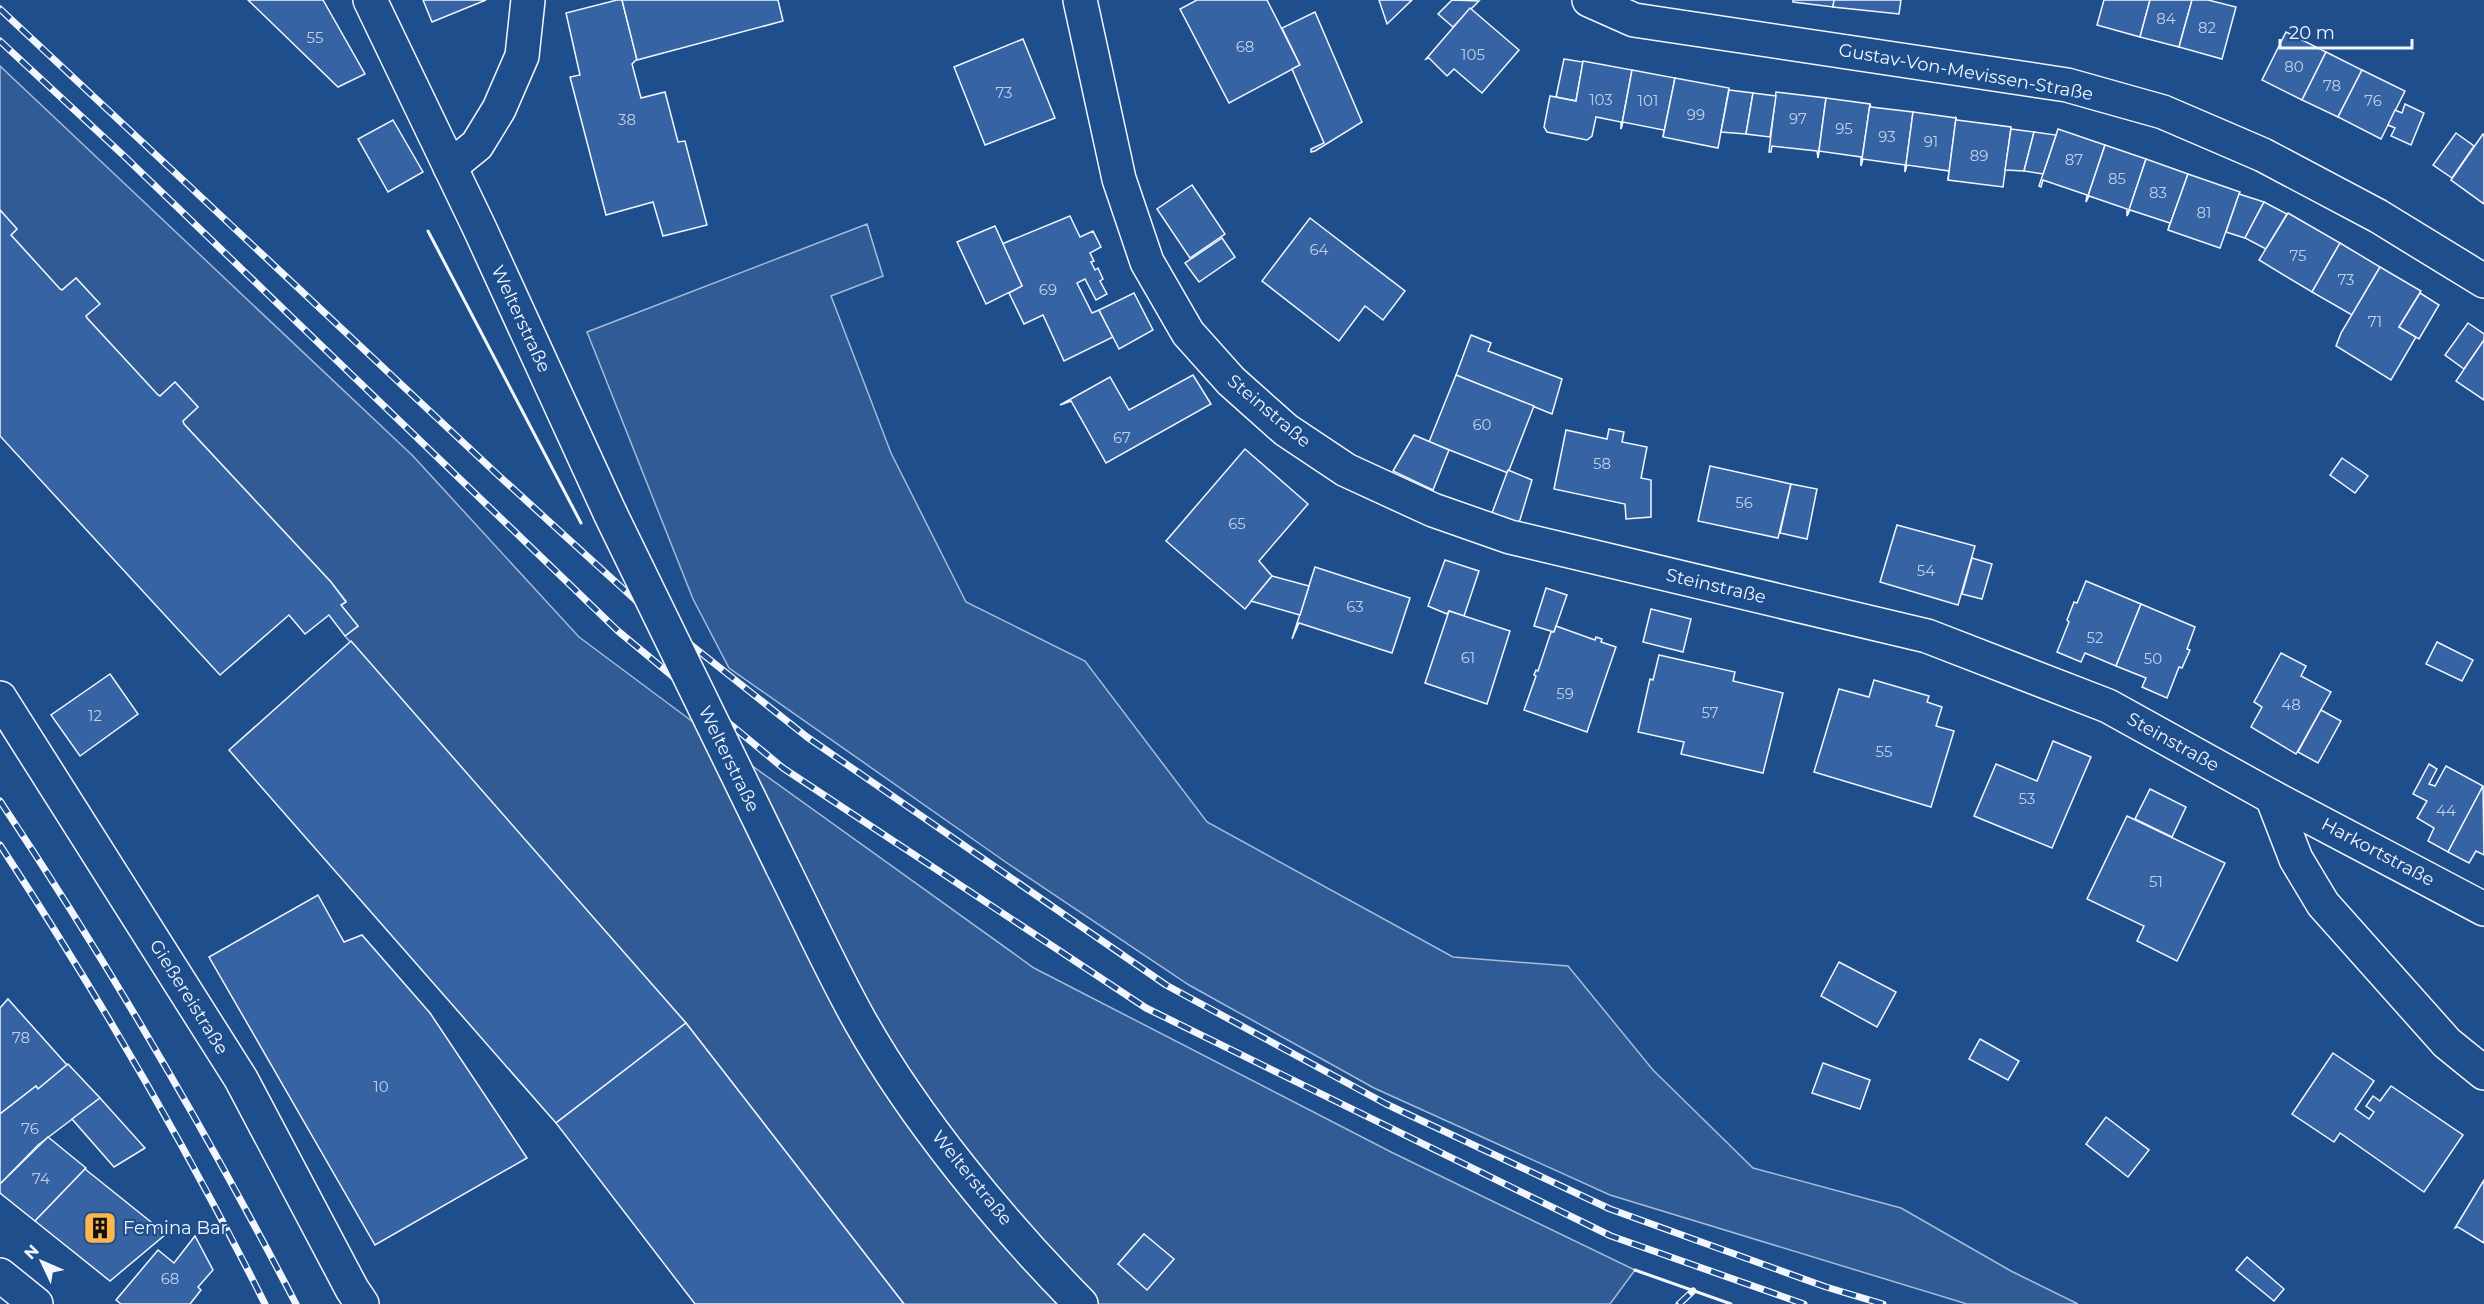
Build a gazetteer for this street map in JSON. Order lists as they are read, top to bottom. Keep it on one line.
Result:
{"streets":{"street":["Gustav-Von-Mevissen-Straße","Welterstraße","Steinstraße","Harkortstraße","Gießereistraße"]},"crossings":[["Steinstraße","Harkortstraße"]],"places":{"building":["Femina Bar"]},"house_numbers":["84","82","55","68","105","80","78","73","103","101","76","99","97","38","95","93","91","89","87","85","83","81","64","75","73","69","71","60","67","58","56","65","54","63","52","61","50","59","48","57","12","55","53","44","51","78","10","76","74","68"],"scale_bar":"20 m","north":"top left"}
